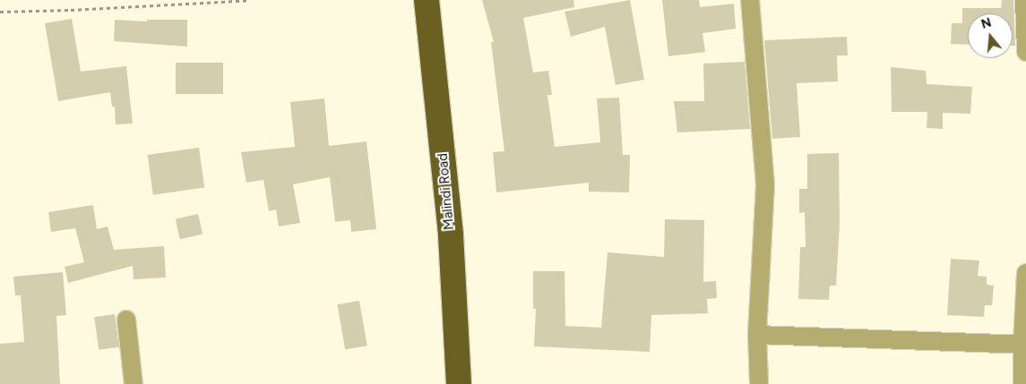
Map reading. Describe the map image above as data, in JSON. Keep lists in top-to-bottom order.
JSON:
{
  "streets": {
    "highway": ["Malindi Road"]
  },
  "north": "top"
}
